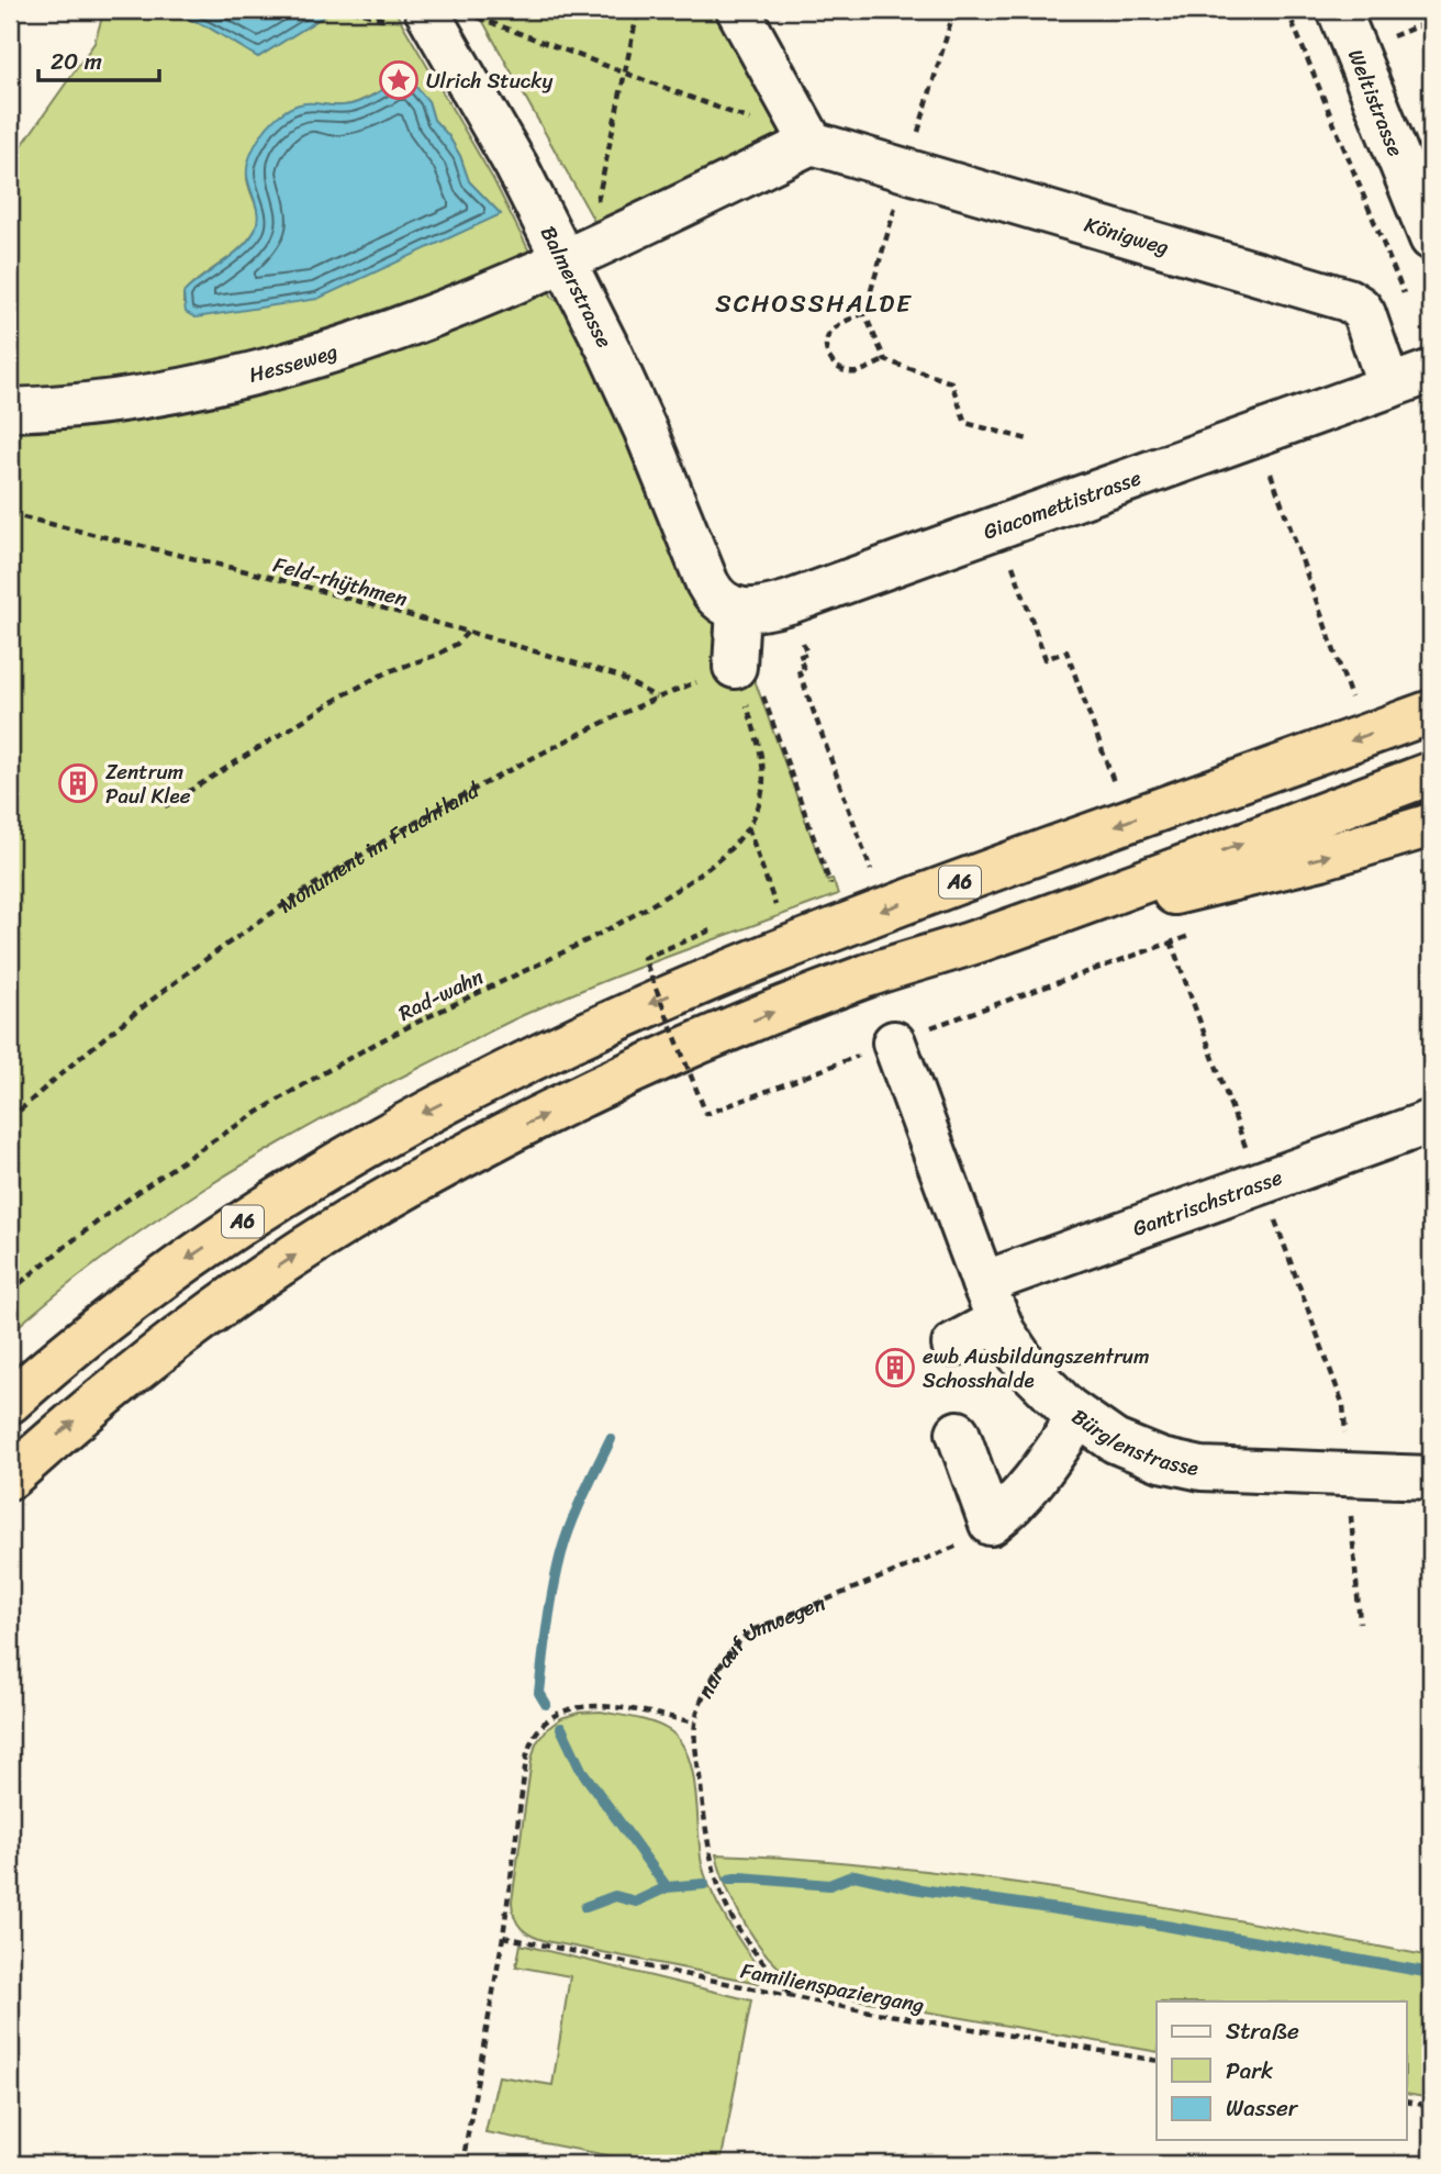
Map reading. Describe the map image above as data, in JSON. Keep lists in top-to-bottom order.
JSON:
{
  "streets": {
    "highway": ["A6"],
    "street": [
      "Weltistrasse",
      "Königweg",
      "Balmerstrasse",
      "Hesseweg",
      "Giacomettistrasse",
      "Gantrischstrasse",
      "Bürglenstrasse"
    ],
    "path": [
      "Feld-rhÿthmen",
      "Monument im Fruchtland",
      "Rad-wahn",
      "nur auf Umwegen",
      "Familienspaziergang"
    ]
  },
  "crossings": [
    ["Königweg", "Hesseweg"],
    ["Königweg", "Giacomettistrasse"],
    ["Balmerstrasse", "Hesseweg"],
    ["Balmerstrasse", "Giacomettistrasse"],
    ["Feld-rhÿthmen", "Monument im Fruchtland"],
    ["Monument im Fruchtland", "Rad-wahn"],
    ["Gantrischstrasse", "Bürglenstrasse"],
    ["nur auf Umwegen", "Familienspaziergang"]
  ],
  "districts": ["SCHOSSHALDE"],
  "places": {
    "place": ["Ulrich Stucky"],
    "building": ["Zentrum Paul Klee", "ewb Ausbildungszentrum Schosshalde"]
  },
  "legend": ["Straße", "Park", "Wasser"],
  "scale_bar": "20 m"
}
